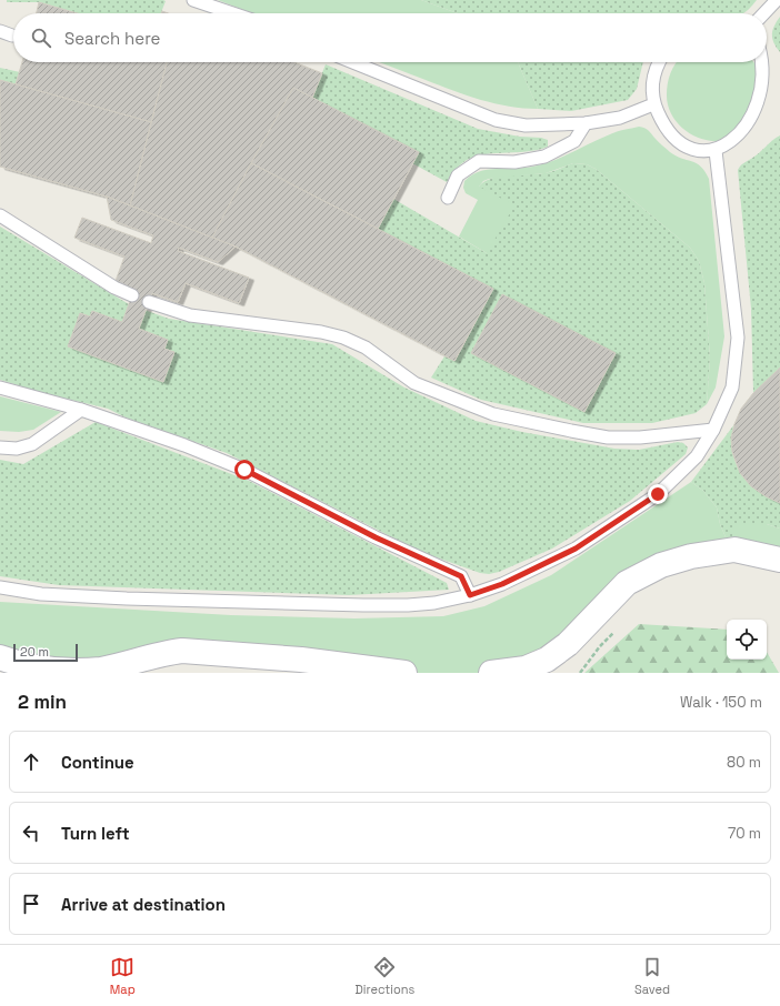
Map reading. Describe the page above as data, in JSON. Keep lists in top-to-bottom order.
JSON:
{
  "scale_bar": "20 m",
  "page": {
    "search": "Search here",
    "scale": "20 m",
    "heading": ["2 min", "Walk · 150 m"],
    "list": [
      ["Continue", "80 m"],
      ["Turn left", "70 m"],
      "Arrive at destination"
    ],
    "nav": ["Map", "Directions", "Saved"]
  }
}
